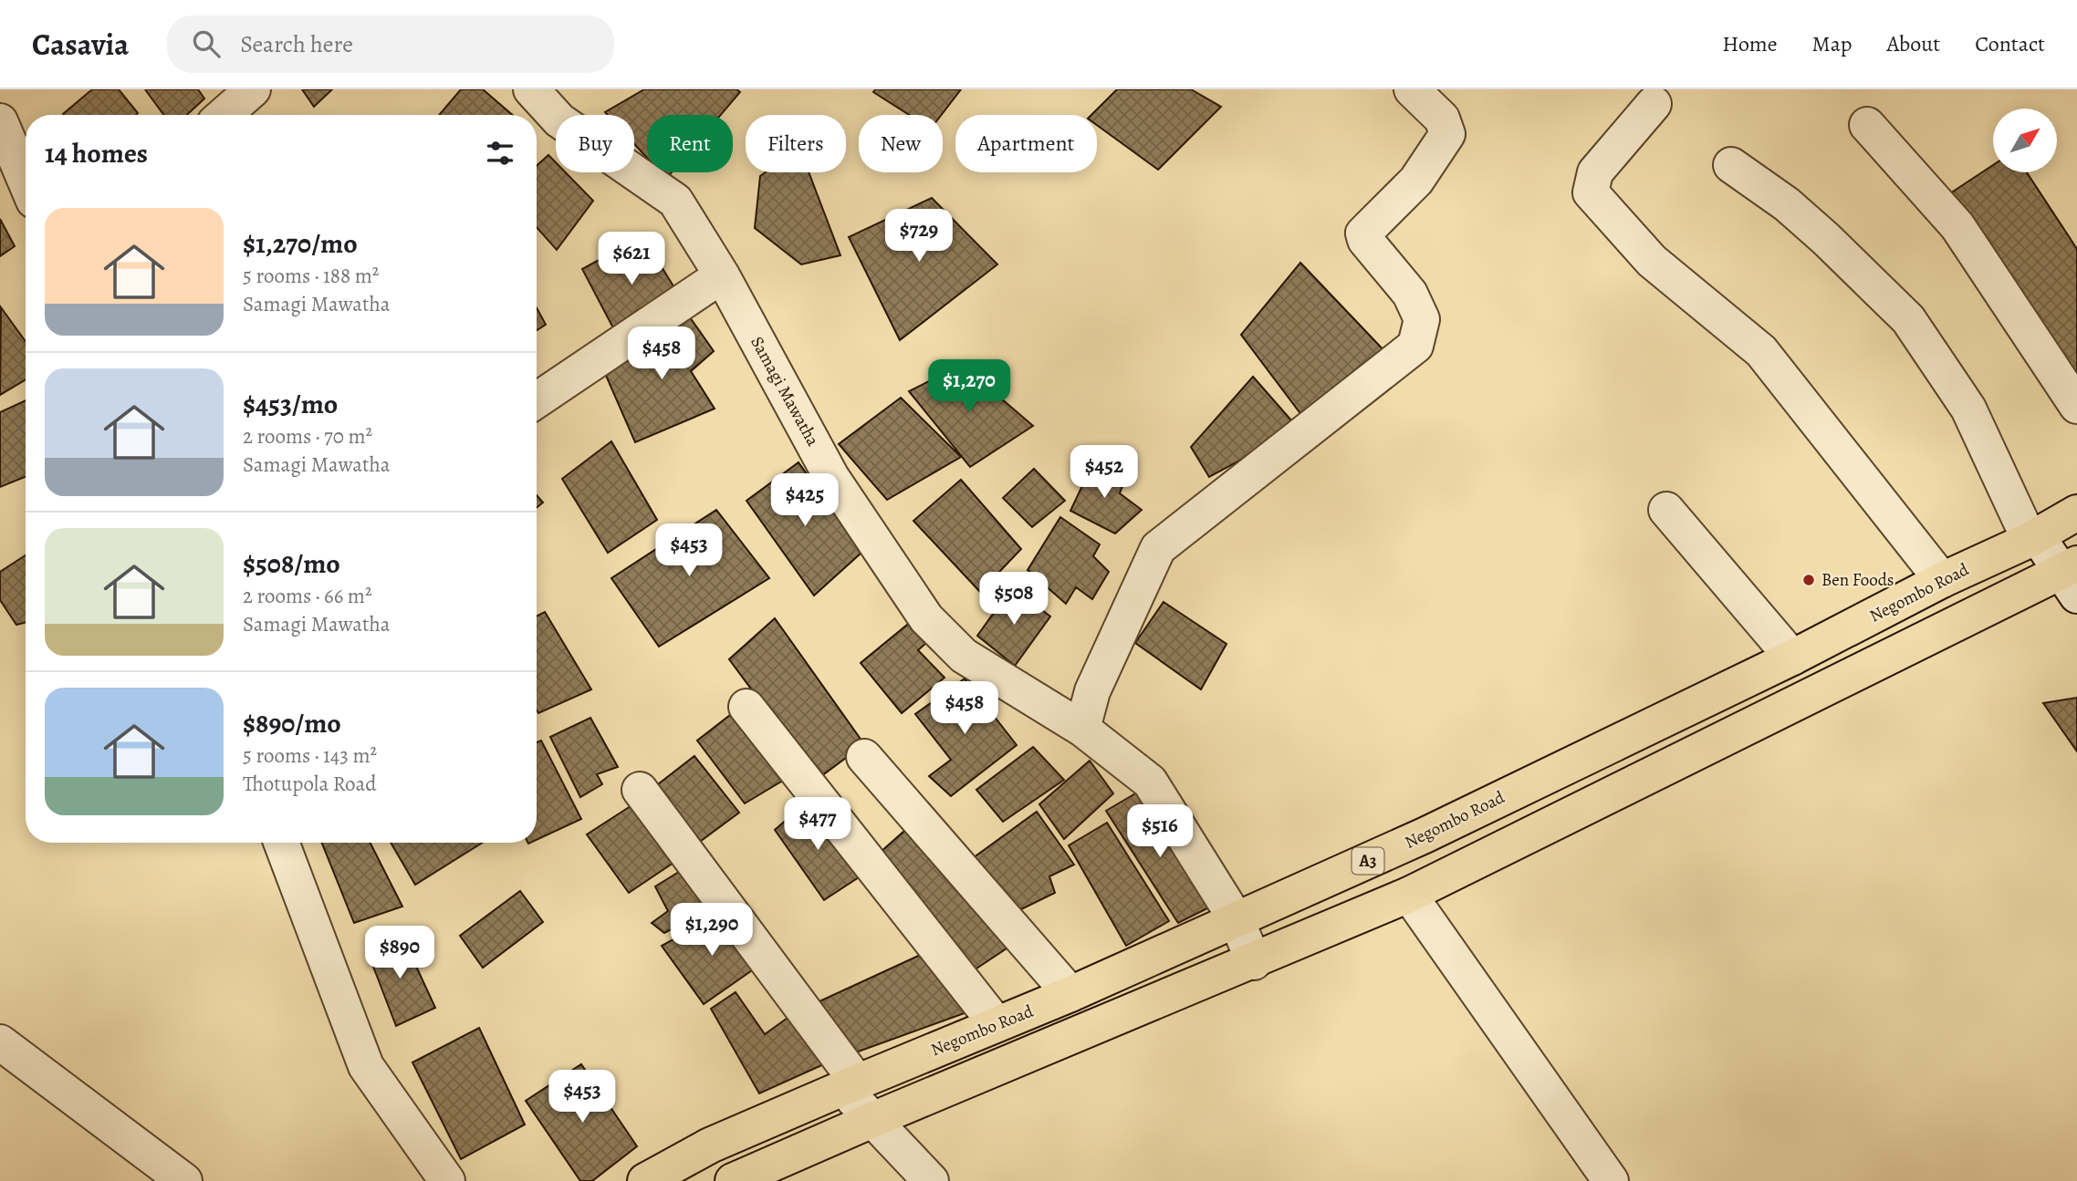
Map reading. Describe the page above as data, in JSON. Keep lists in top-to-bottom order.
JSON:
{
  "streets": {
    "highway": ["Negombo Road", "A3"],
    "street": ["Samagi Mawatha"]
  },
  "crossings": [
    ["Samagi Mawatha", "Negombo Road"]
  ],
  "places": ["Ben Foods"],
  "north": "top right",
  "page": {
    "header": "Casavia",
    "search": "Search here",
    "nav": [
      "Home",
      "Map",
      "About",
      "Contact"
    ],
    "chip": [
      "Buy",
      "Rent",
      "Filters",
      "New",
      "Apartment"
    ],
    "heading": "14 homes",
    "list": [
      {
        "name": "$1,270/mo",
        "note": "5 rooms · 188 m² · Samagi Mawatha"
      },
      {
        "name": "$453/mo",
        "note": "2 rooms · 70 m² · Samagi Mawatha"
      },
      {
        "name": "$508/mo",
        "note": "2 rooms · 66 m² · Samagi Mawatha"
      },
      {
        "name": "$890/mo",
        "note": "5 rooms · 143 m² · Thotupola Road"
      }
    ],
    "price": [
      "$729",
      "$621",
      "$458",
      "$1,270",
      "$452",
      "$425",
      "$453",
      "$508",
      "$458",
      "$477",
      "$516",
      "$1,290",
      "$890",
      "$453"
    ]
  }
}
